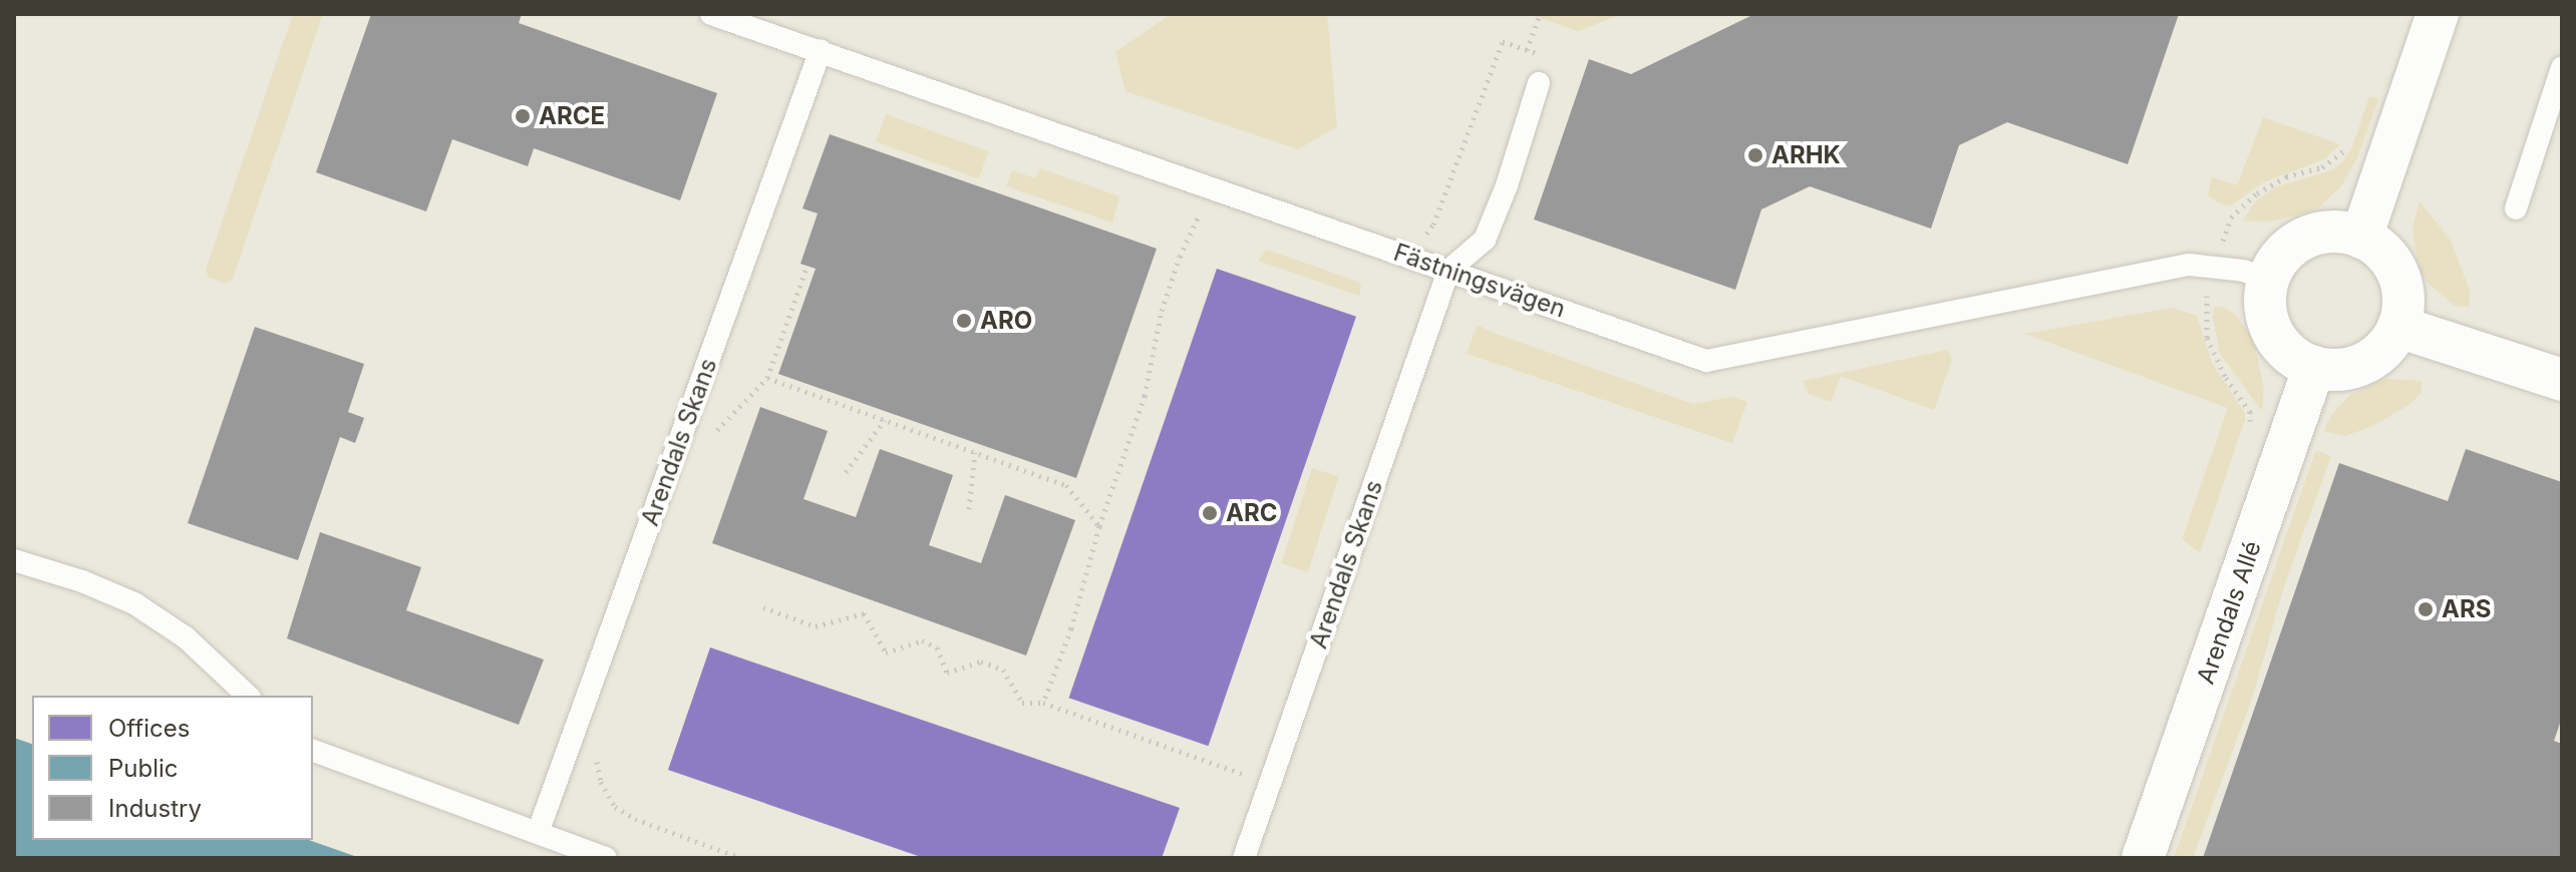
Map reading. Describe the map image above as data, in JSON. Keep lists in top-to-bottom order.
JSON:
{
  "streets": {
    "street": ["Arendals Allé"],
    "lane": ["Fästningsvägen", "Arendals Skans"]
  },
  "crossings": [
    ["Fästningsvägen", "Arendals Skans"],
    ["Fästningsvägen", "Arendals Allé"]
  ],
  "places": [
    "ARCE",
    "ARHK",
    "ARO",
    "ARC",
    "ARS"
  ],
  "legend": ["Offices", "Public", "Industry"]
}
